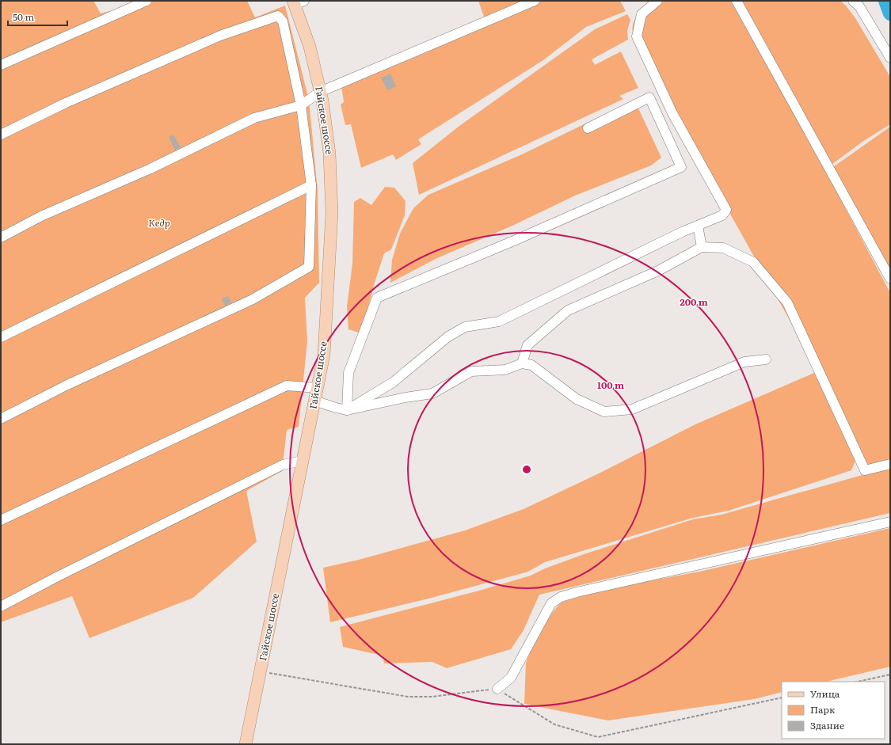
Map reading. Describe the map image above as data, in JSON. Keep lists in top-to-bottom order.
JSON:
{
  "streets": {
    "main road": ["Гайское шоссе"]
  },
  "parks": ["Кедр"],
  "legend": ["Улица", "Парк", "Здание"],
  "scale_bar": "50 m",
  "rings": ["200 m", "100 m"]
}
